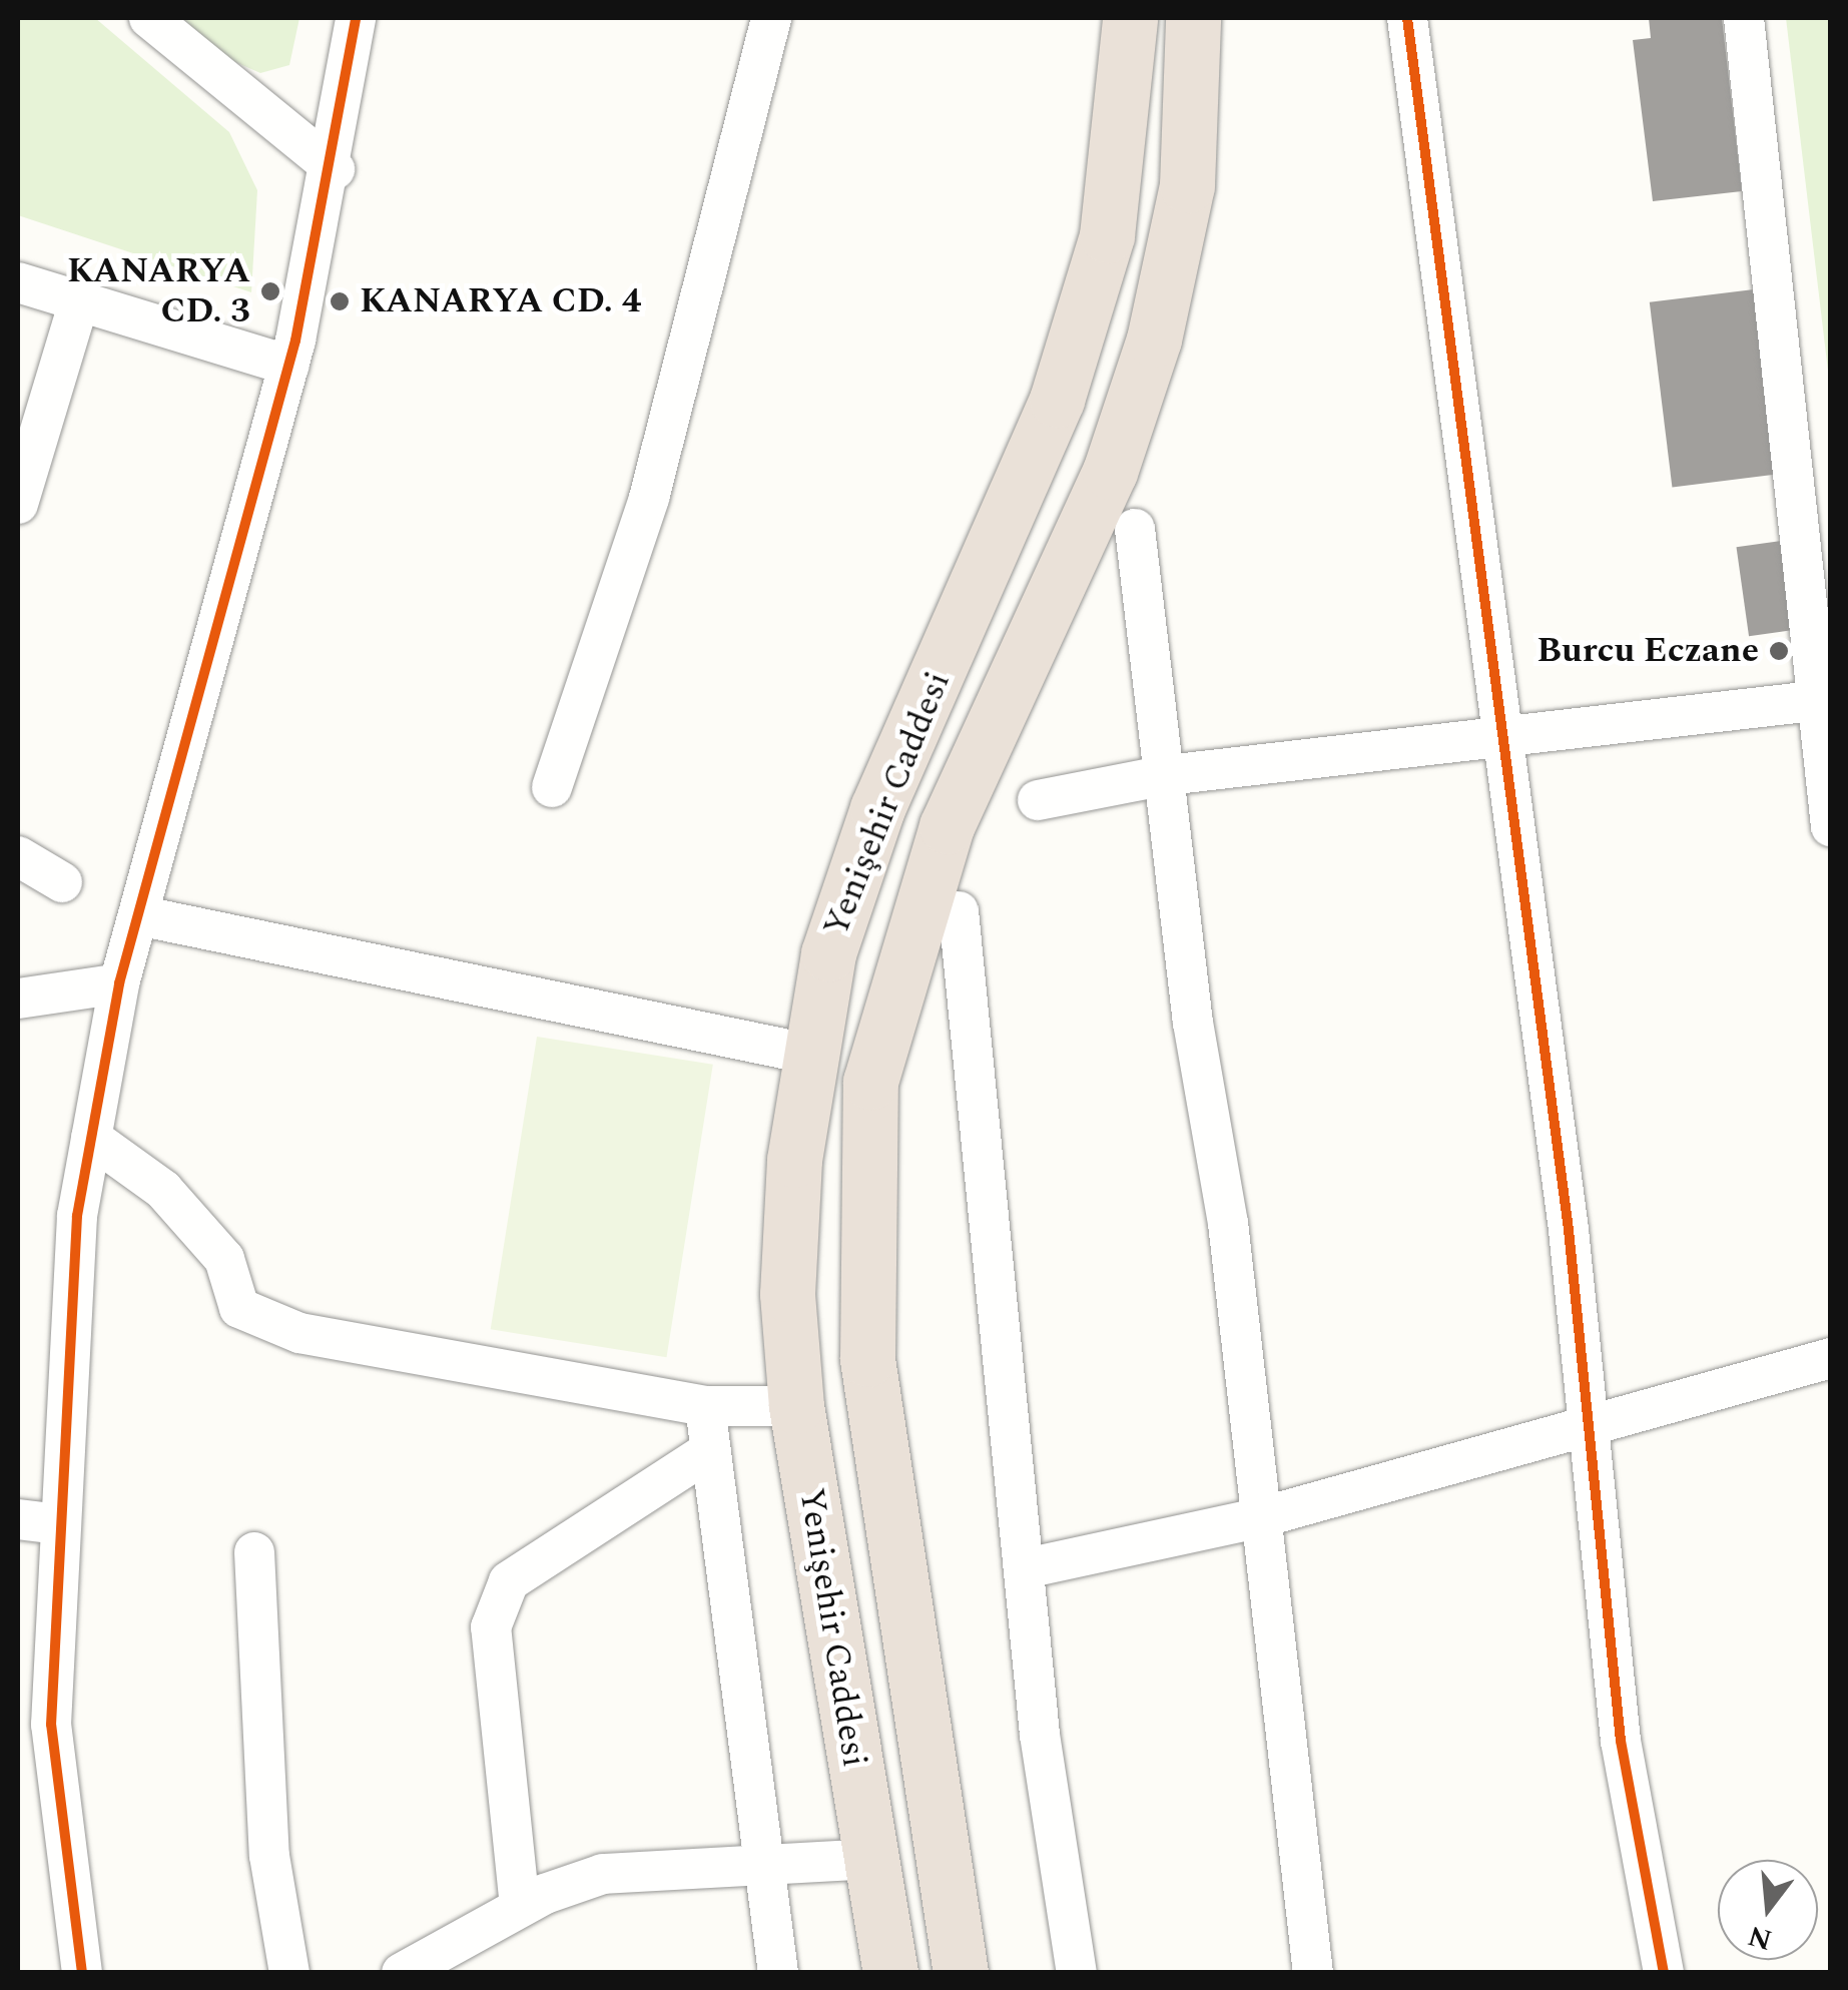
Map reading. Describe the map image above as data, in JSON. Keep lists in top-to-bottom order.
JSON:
{
  "streets": {
    "highway": ["Yenişehir Caddesi"]
  },
  "places": ["KANARYA CD. 3", "KANARYA CD. 4", "Burcu Eczane"],
  "north": "bottom"
}
